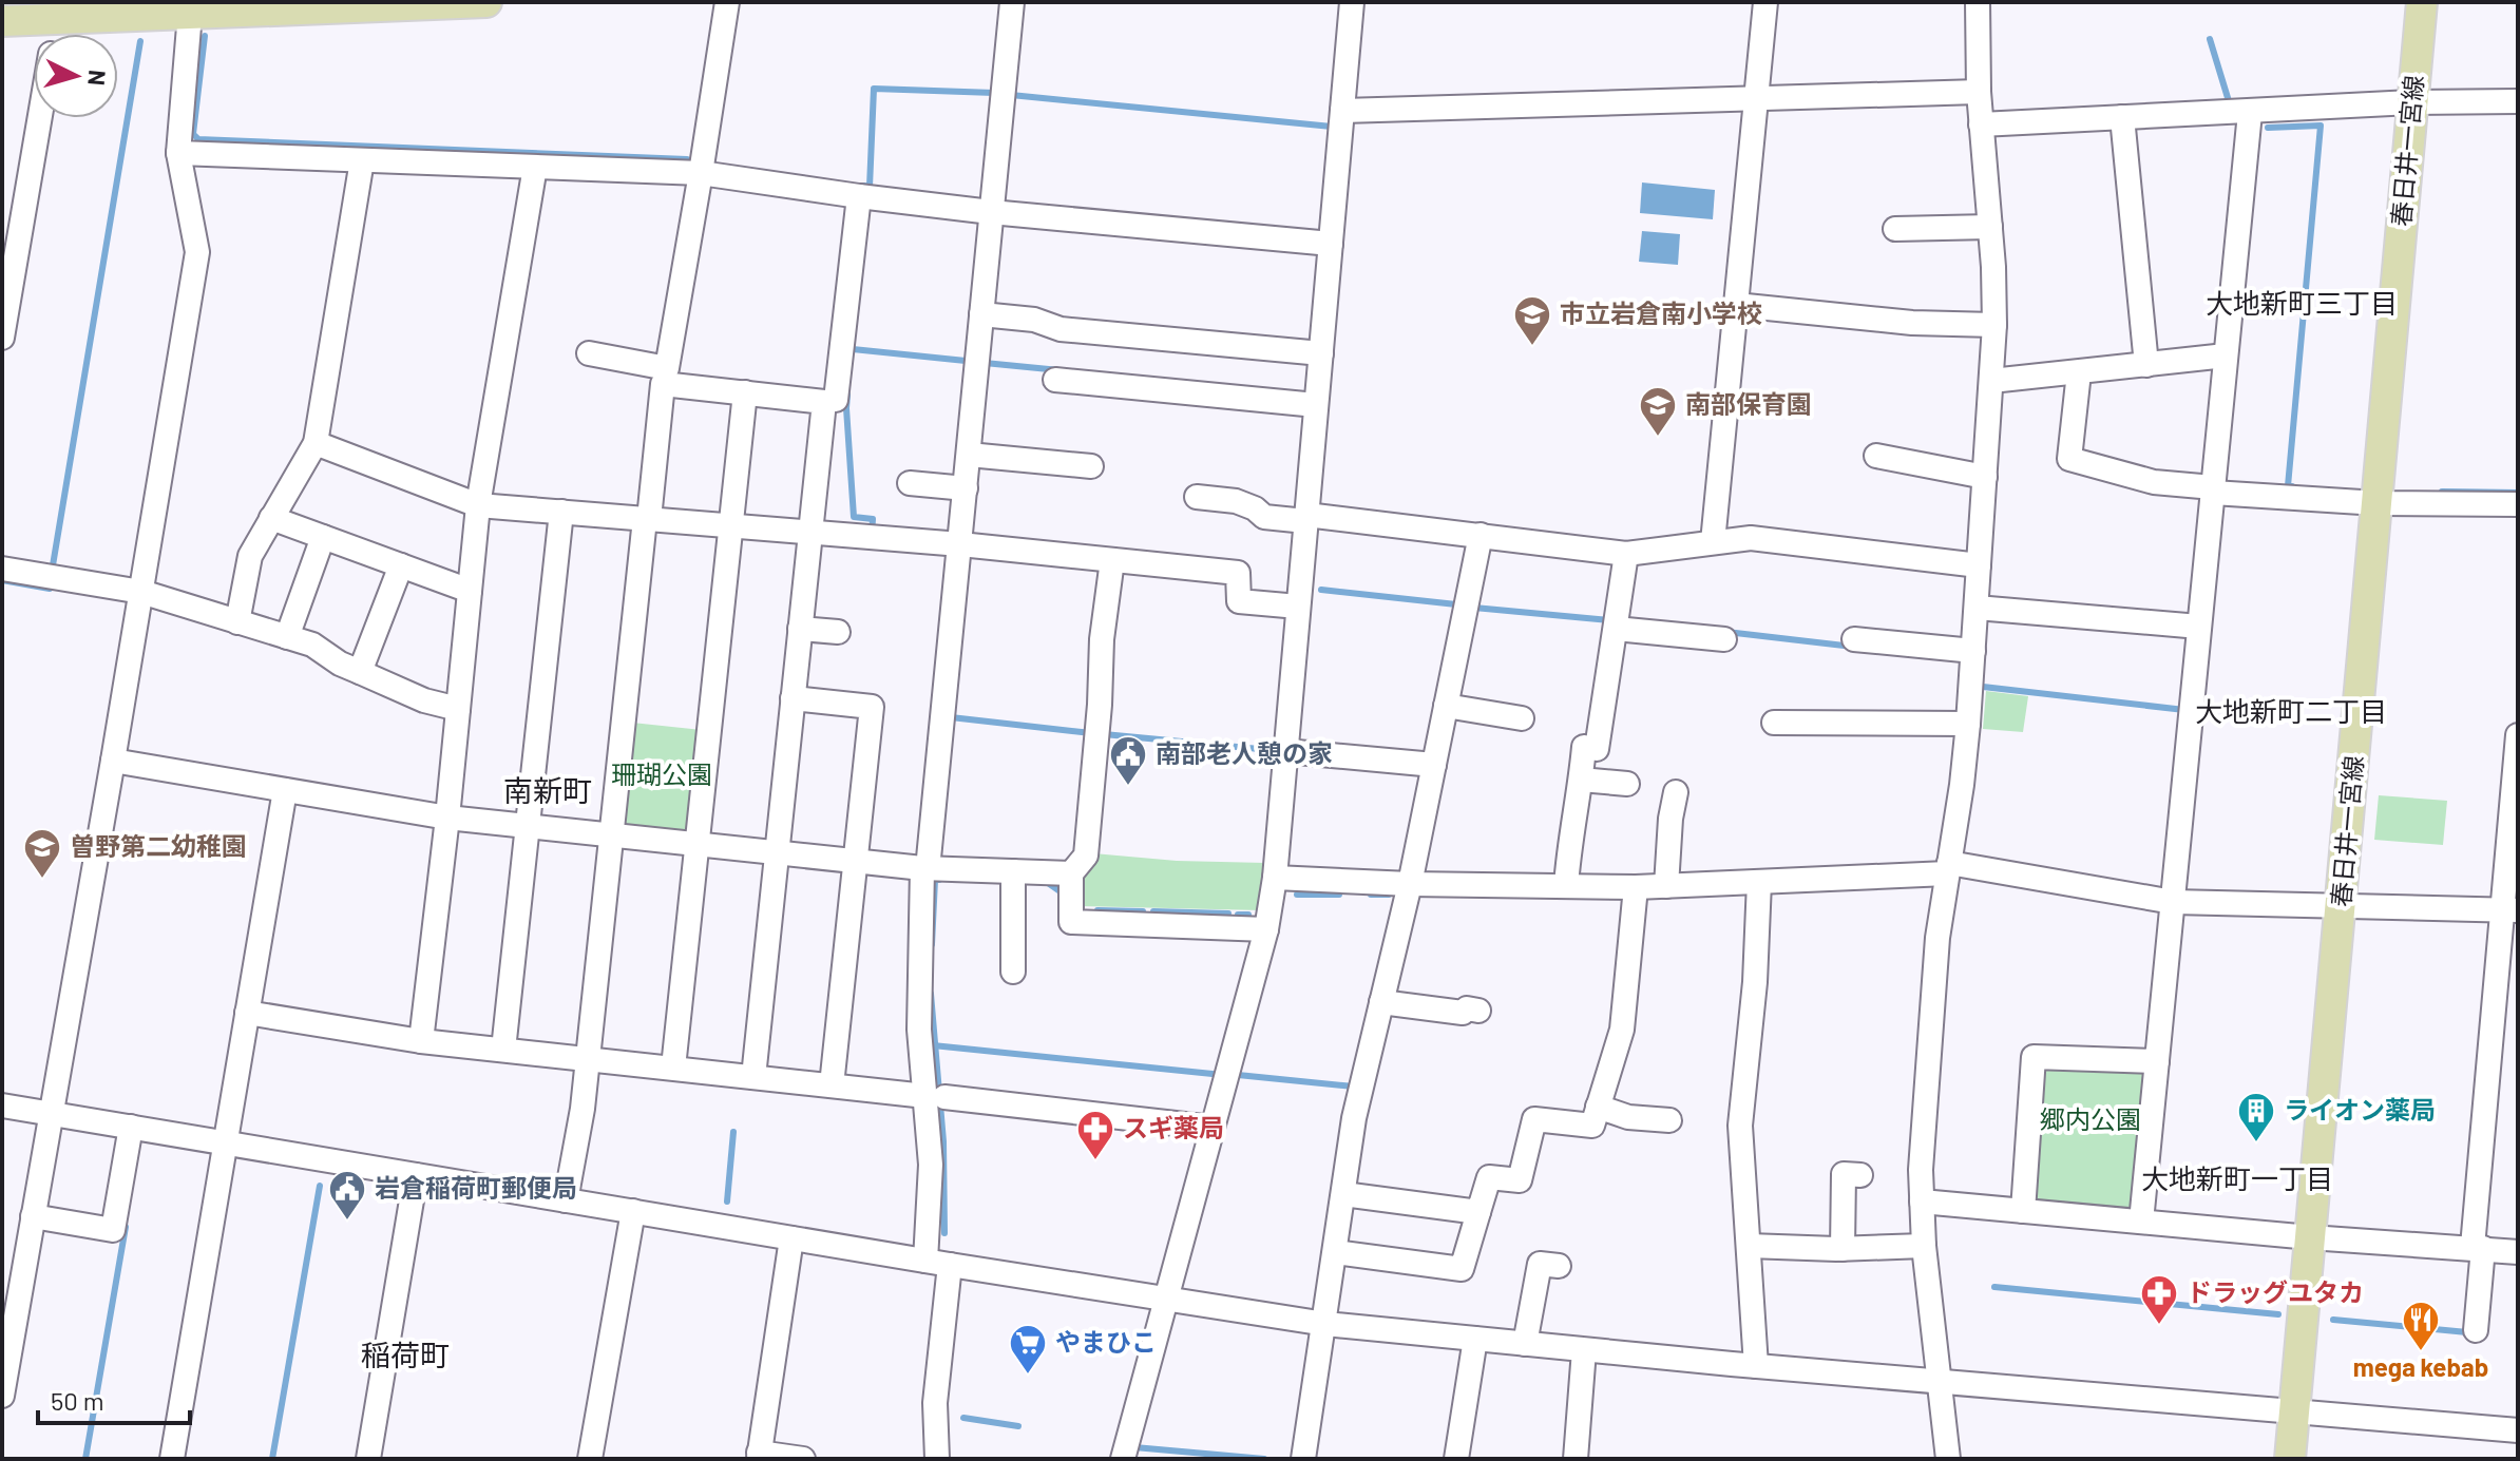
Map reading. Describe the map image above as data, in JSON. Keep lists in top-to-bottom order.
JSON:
{
  "streets": {
    "main road": ["春日井一宮線"]
  },
  "districts": [
    "大地新町三丁目",
    "大地新町二丁目",
    "南新町",
    "大地新町一丁目",
    "稲荷町"
  ],
  "parks": ["珊瑚公園", "郷内公園"],
  "places": {
    "school or university": ["市立岩倉南小学校", "南部保育園", "曽野第二幼稚園"],
    "public building": ["南部老人憩の家", "岩倉稲荷町郵便局"],
    "building": ["ライオン薬局"],
    "pharmacy": ["スギ薬局", "ドラッグユタカ"],
    "restaurant": ["mega kebab"],
    "supermarket": ["やまひこ"]
  },
  "scale_bar": "50 m",
  "north": "right"
}
